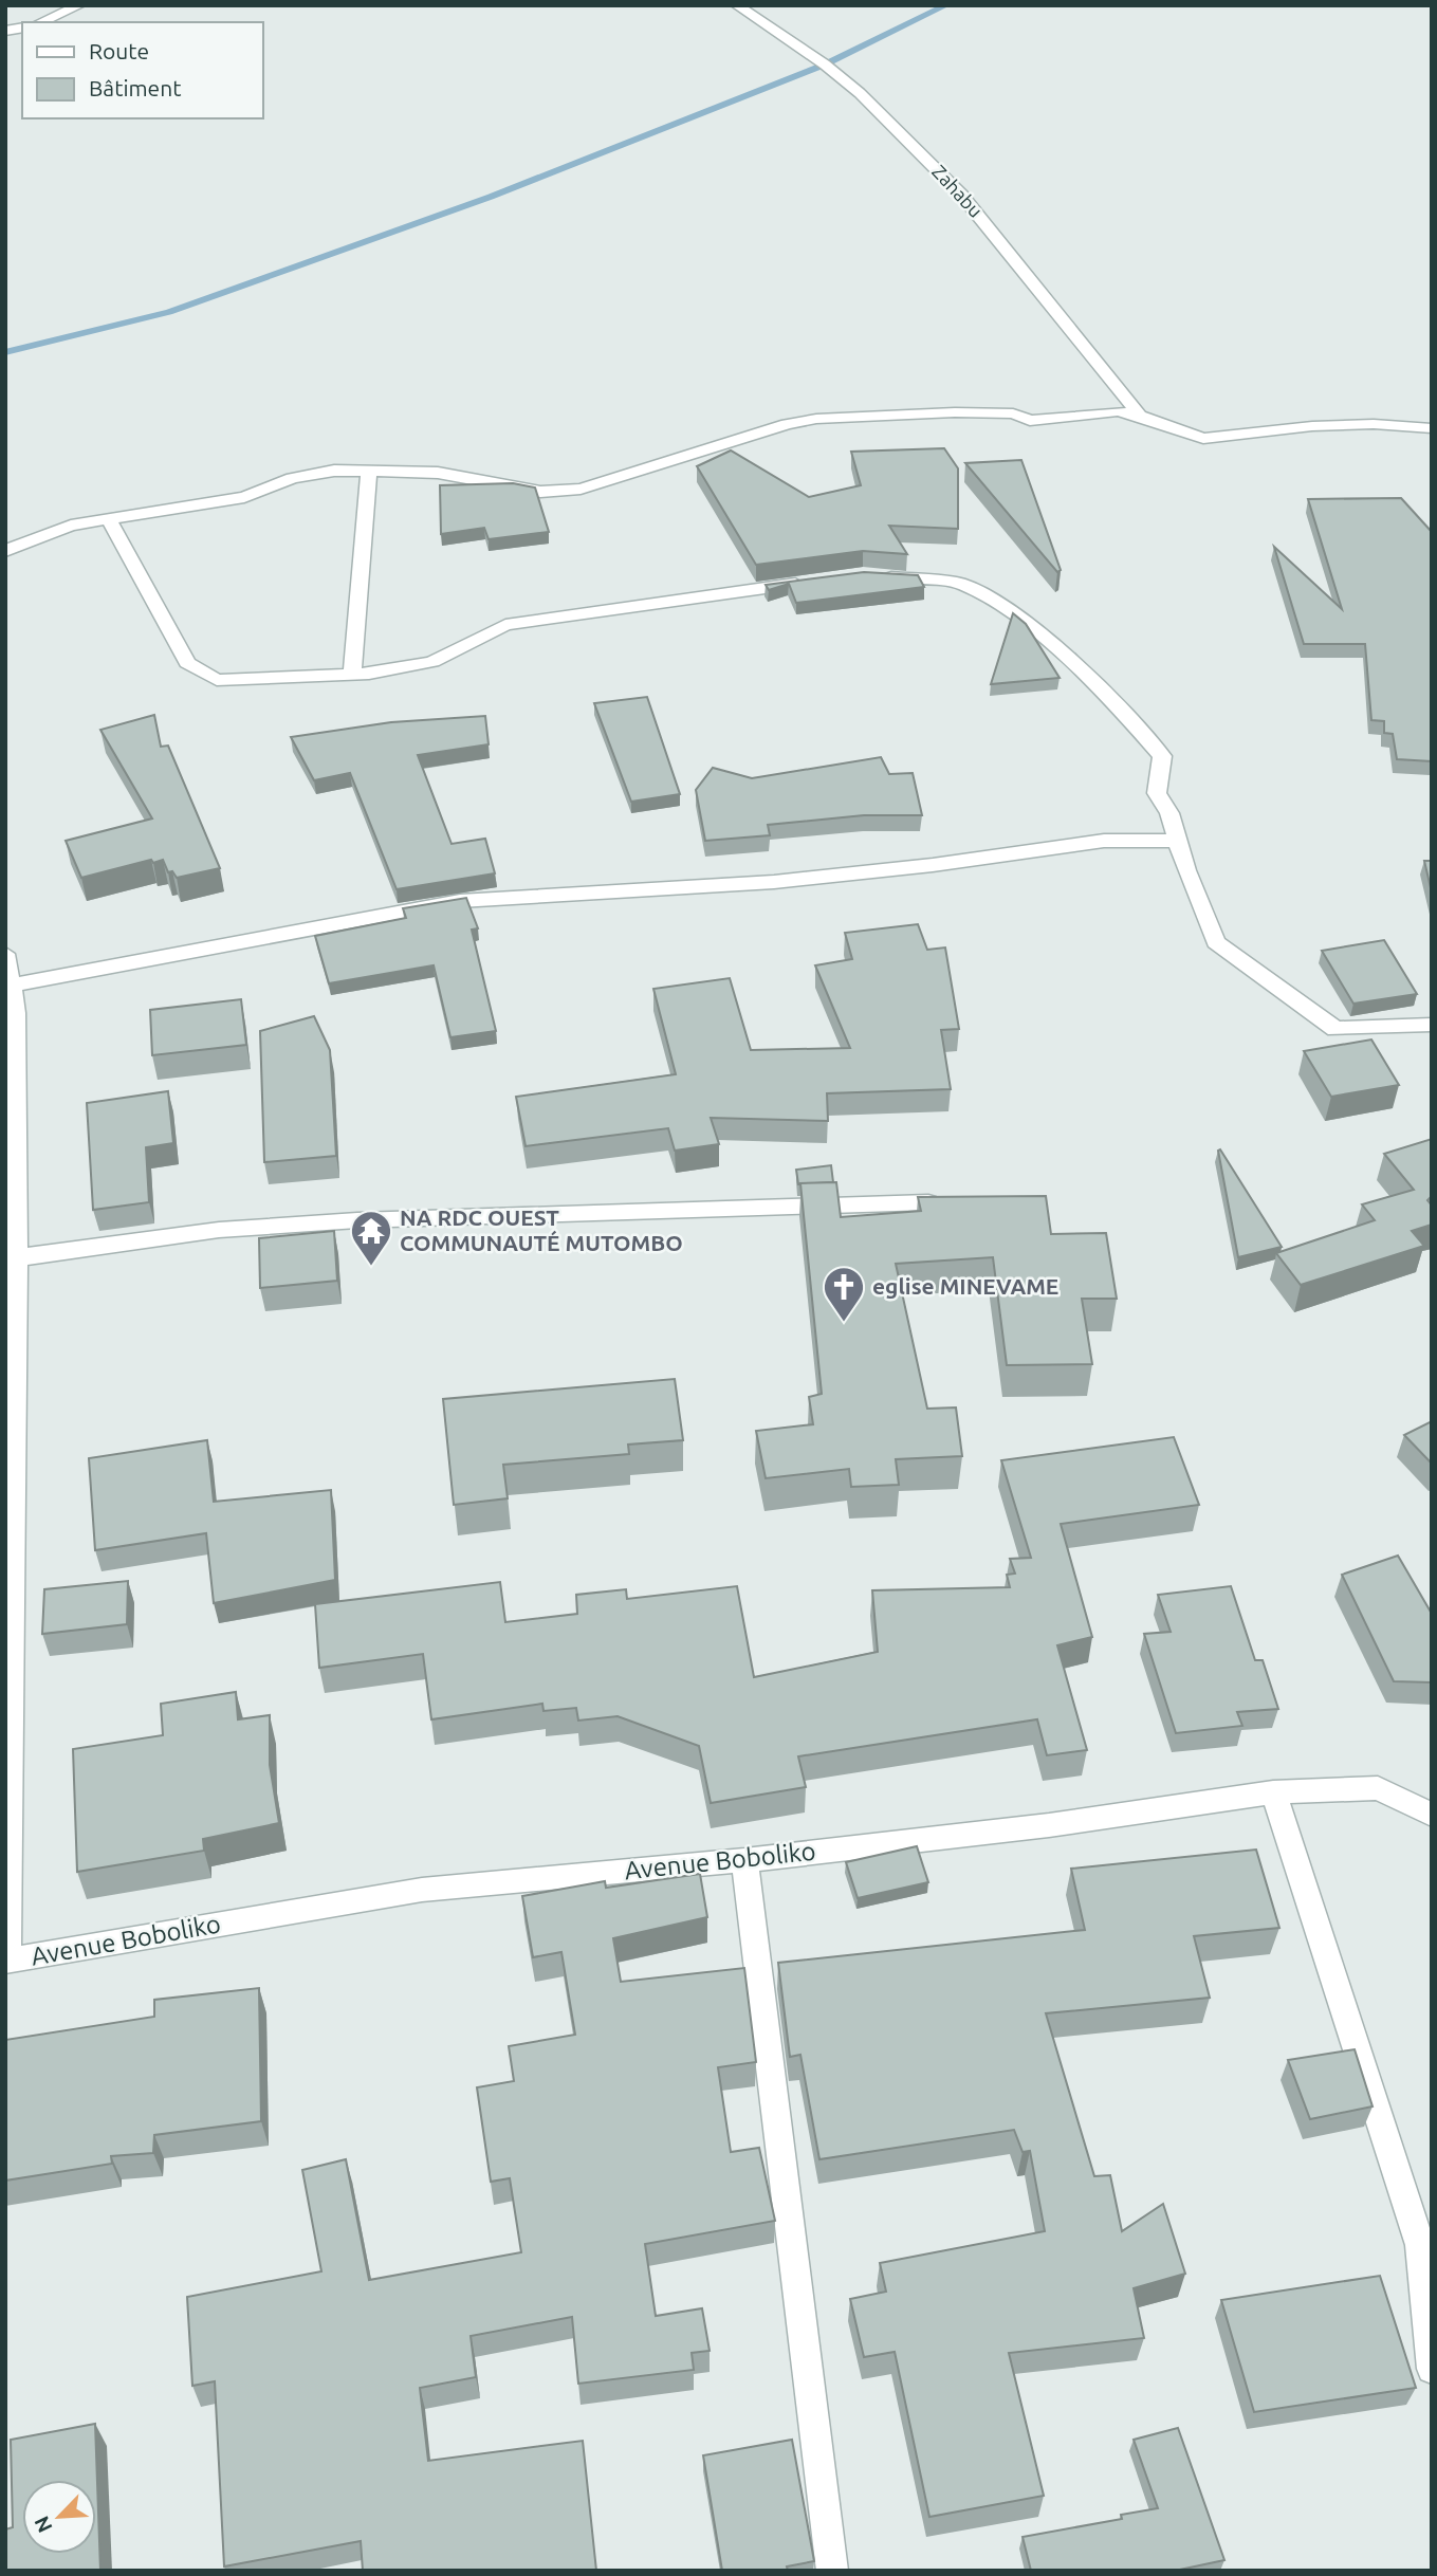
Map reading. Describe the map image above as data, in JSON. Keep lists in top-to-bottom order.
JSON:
{
  "streets": {
    "street": ["Zahabu", "Avenue Boboliko"]
  },
  "places": {
    "temple": ["NA RDC OUEST COMMUNAUTÉ MUTOMBO"],
    "church": ["eglise MINEVAME"]
  },
  "legend": ["Route", "Bâtiment"],
  "north": "bottom left"
}
